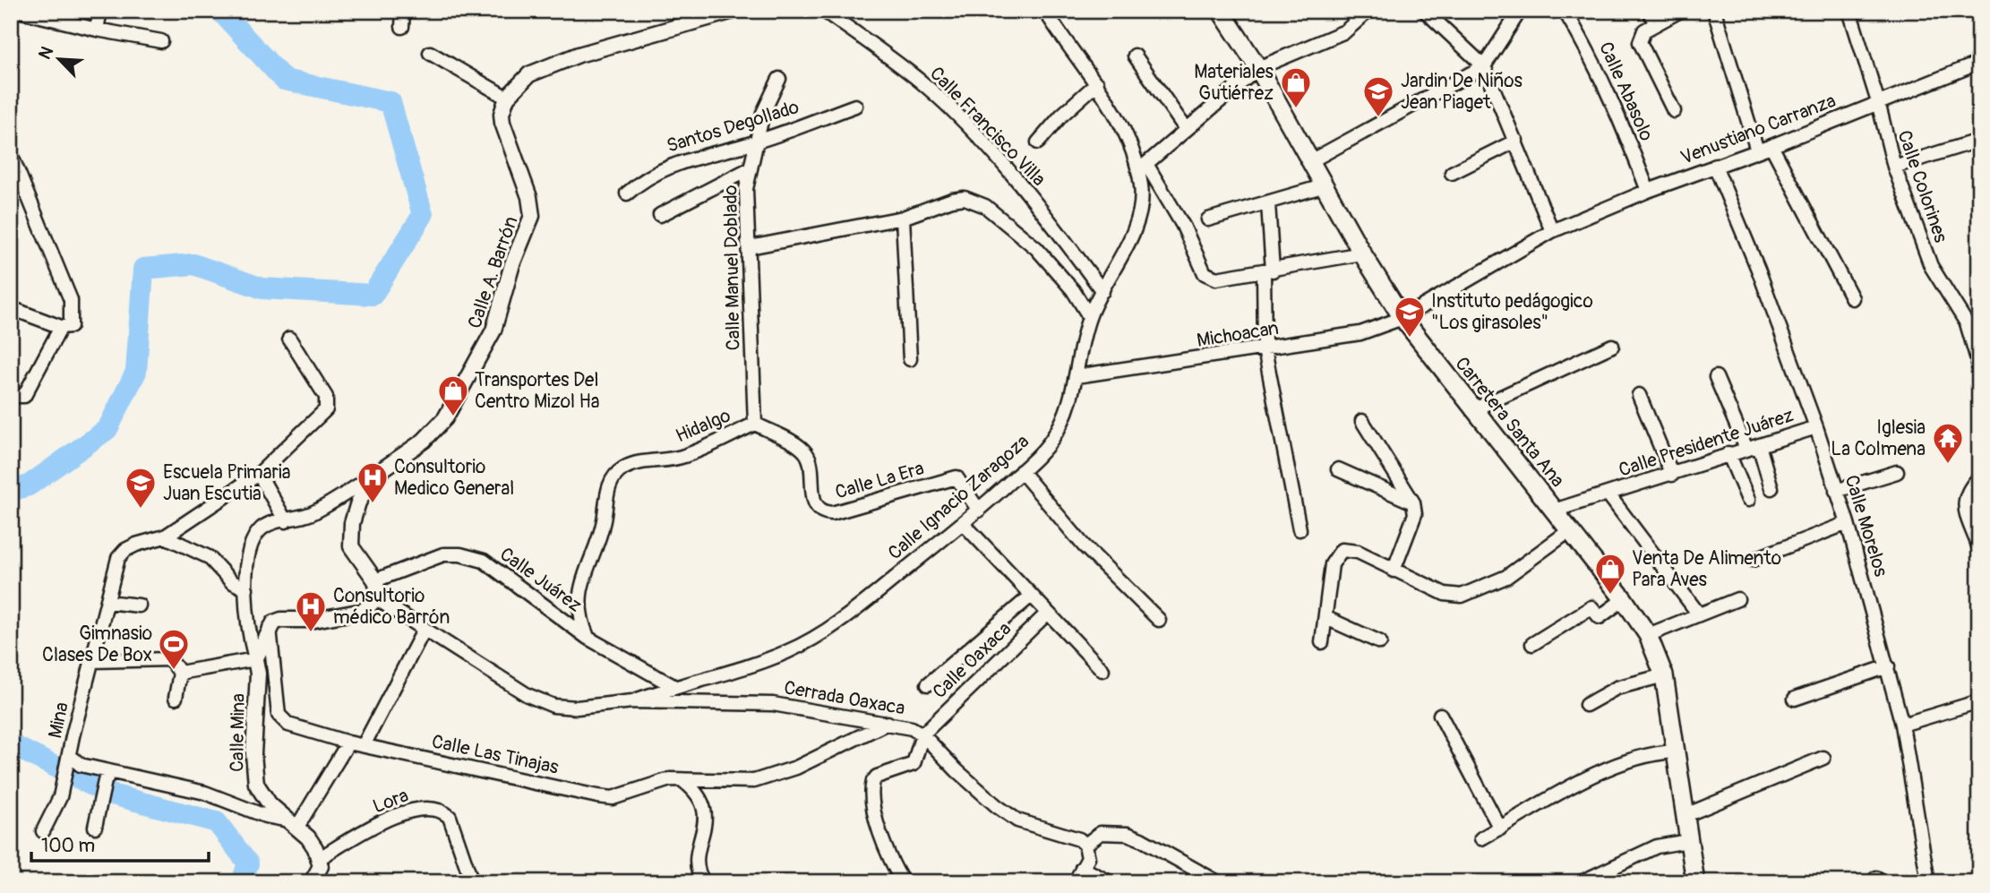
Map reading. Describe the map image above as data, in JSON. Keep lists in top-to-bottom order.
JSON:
{
  "streets": {
    "main road": ["Carretera Santa Ana"],
    "street": [
      "Calle Abasolo",
      "Santos Degollado",
      "Calle Francisco Villa",
      "Venustiano Carranza",
      "Calle Colorines",
      "Calle Manuel Doblado",
      "Calle A. Barrón",
      "Michoacan",
      "Hidalgo",
      "Calle Presidente Juárez",
      "Calle La Era",
      "Calle Ignacio Zaragoza",
      "Calle Morelos",
      "Calle Juárez",
      "Calle Oaxaca",
      "Cerrada Oaxaca",
      "Mina",
      "Calle Mina",
      "Calle Las Tinajas",
      "Lora"
    ]
  },
  "crossings": [
    ["Calle Abasolo", "Venustiano Carranza"],
    ["Santos Degollado", "Calle Manuel Doblado"],
    ["Calle Francisco Villa", "Calle Ignacio Zaragoza"],
    ["Venustiano Carranza", "Calle Colorines"],
    ["Venustiano Carranza", "Michoacan"],
    ["Venustiano Carranza", "Calle Morelos"],
    ["Calle Manuel Doblado", "Hidalgo"],
    ["Calle Manuel Doblado", "Calle La Era"],
    ["Calle A. Barrón", "Calle Mina"],
    ["Michoacan", "Carretera Santa Ana"],
    ["Michoacan", "Calle Ignacio Zaragoza"],
    ["Carretera Santa Ana", "Calle Presidente Juárez"],
    ["Hidalgo", "Calle La Era"],
    ["Hidalgo", "Calle Juárez"],
    ["Calle Presidente Juárez", "Calle Morelos"],
    ["Calle La Era", "Calle Ignacio Zaragoza"],
    ["Calle Ignacio Zaragoza", "Calle Juárez"],
    ["Calle Ignacio Zaragoza", "Cerrada Oaxaca"],
    ["Calle Oaxaca", "Cerrada Oaxaca"],
    ["Cerrada Oaxaca", "Calle Las Tinajas"],
    ["Mina", "Calle Mina"],
    ["Calle Mina", "Lora"]
  ],
  "places": {
    "shop": ["Materiales Gutiérrez", "Transportes Del Centro Mizol Ha", "Venta De Alimento Para Aves"],
    "school or university": ["Jardin De Niños Jean Piaget", "Instituto pedágogico \"Los girasoles\"", "Escuela Primaria Juan Escutia"],
    "temple": ["Iglesia La Colmena"],
    "hospital": ["Consultorio Medico General", "Consultorio médico Barrón"],
    "sports": ["Gimnasio Clases De Box"]
  },
  "scale_bar": "100 m",
  "north": "top left"
}
